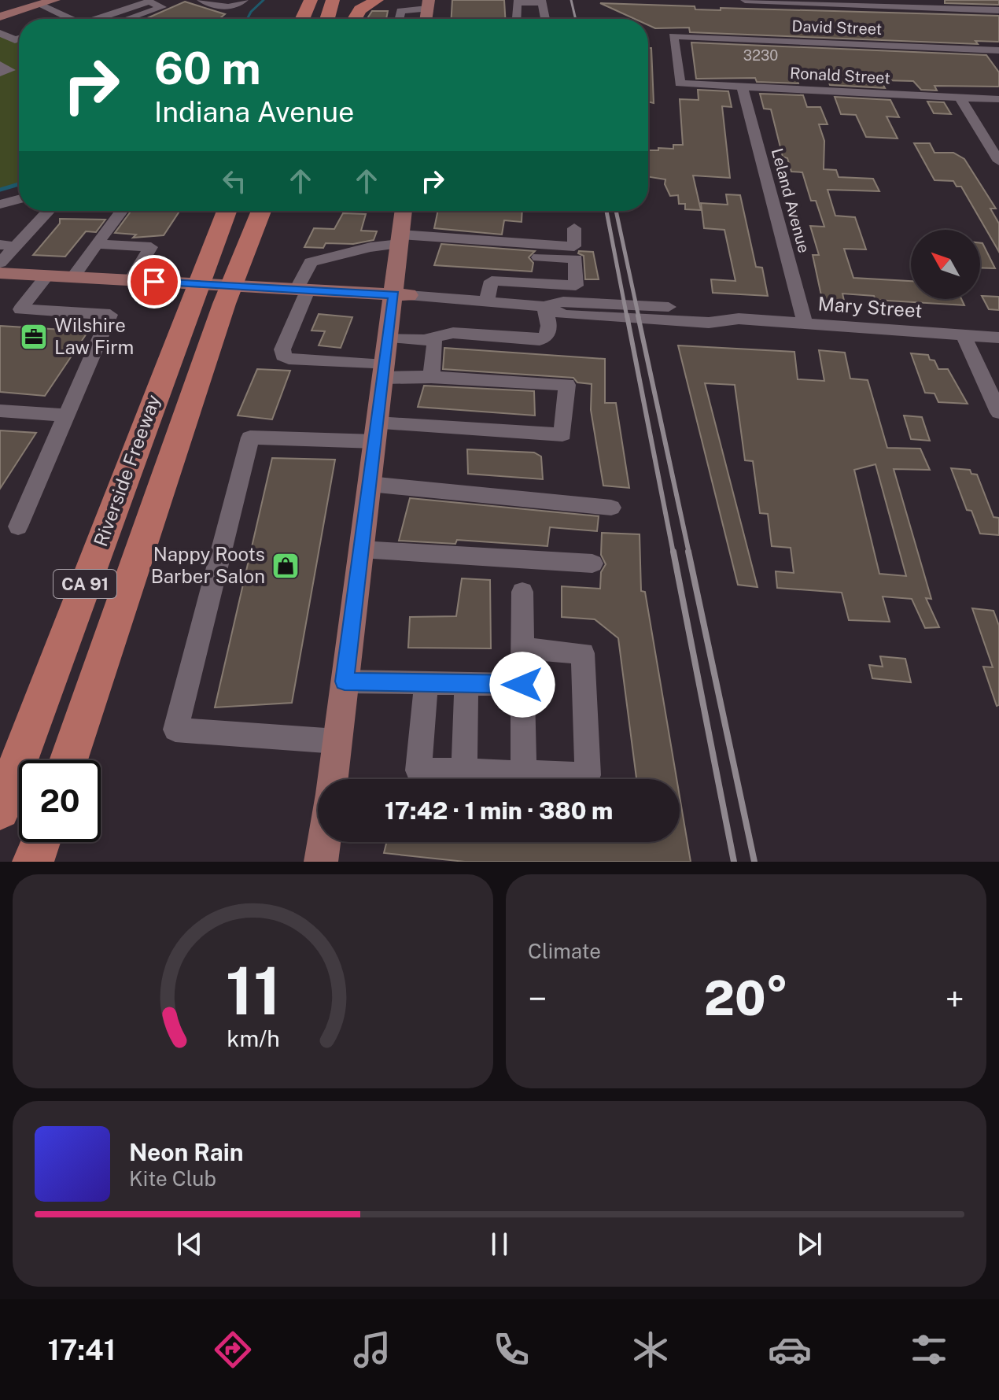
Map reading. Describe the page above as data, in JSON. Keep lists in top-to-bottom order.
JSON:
{
  "streets": {
    "highway": ["Riverside Freeway", "CA 91"],
    "street": [
      "David Street",
      "Ronald Street",
      "Leland Avenue",
      "Mary Street"
    ]
  },
  "crossings": [
    ["David Street", "Ronald Street"],
    ["Ronald Street", "Leland Avenue"],
    ["Leland Avenue", "Mary Street"]
  ],
  "places": {
    "office": ["Wilshire Law Firm"],
    "shop": ["Nappy Roots Barber Salon"]
  },
  "house_numbers": ["3230"],
  "north": "top left",
  "page": {
    "turn": ["60 m", "Indiana Avenue"],
    "limit": "20",
    "trip": "17:42 · 1 min · 380 m",
    "tile": "Climate",
    "heat": ["−", "20°", "+"],
    "song": ["Neon Rain", "Kite Club"],
    "tabs": "17:41",
    "gauge": ["11", "km/h"]
  }
}
